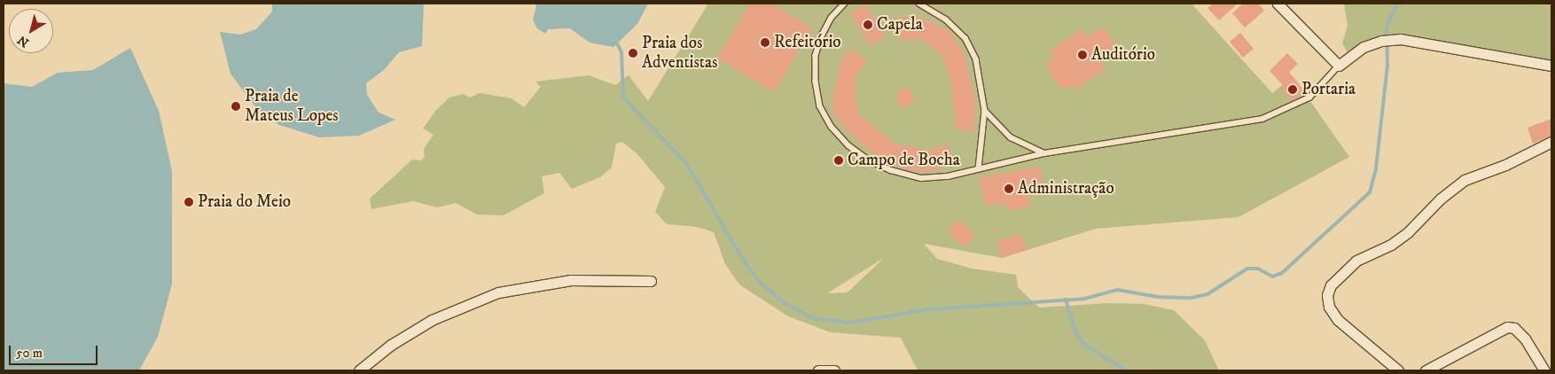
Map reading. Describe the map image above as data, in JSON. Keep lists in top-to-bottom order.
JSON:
{
  "places": [
    "Capela",
    "Refeitório",
    "Praia dos Adventistas",
    "Auditório",
    "Portaria",
    "Praia de Mateus Lopes",
    "Campo de Bocha",
    "Administração",
    "Praia do Meio"
  ],
  "scale_bar": "50 m",
  "north": "bottom left"
}
